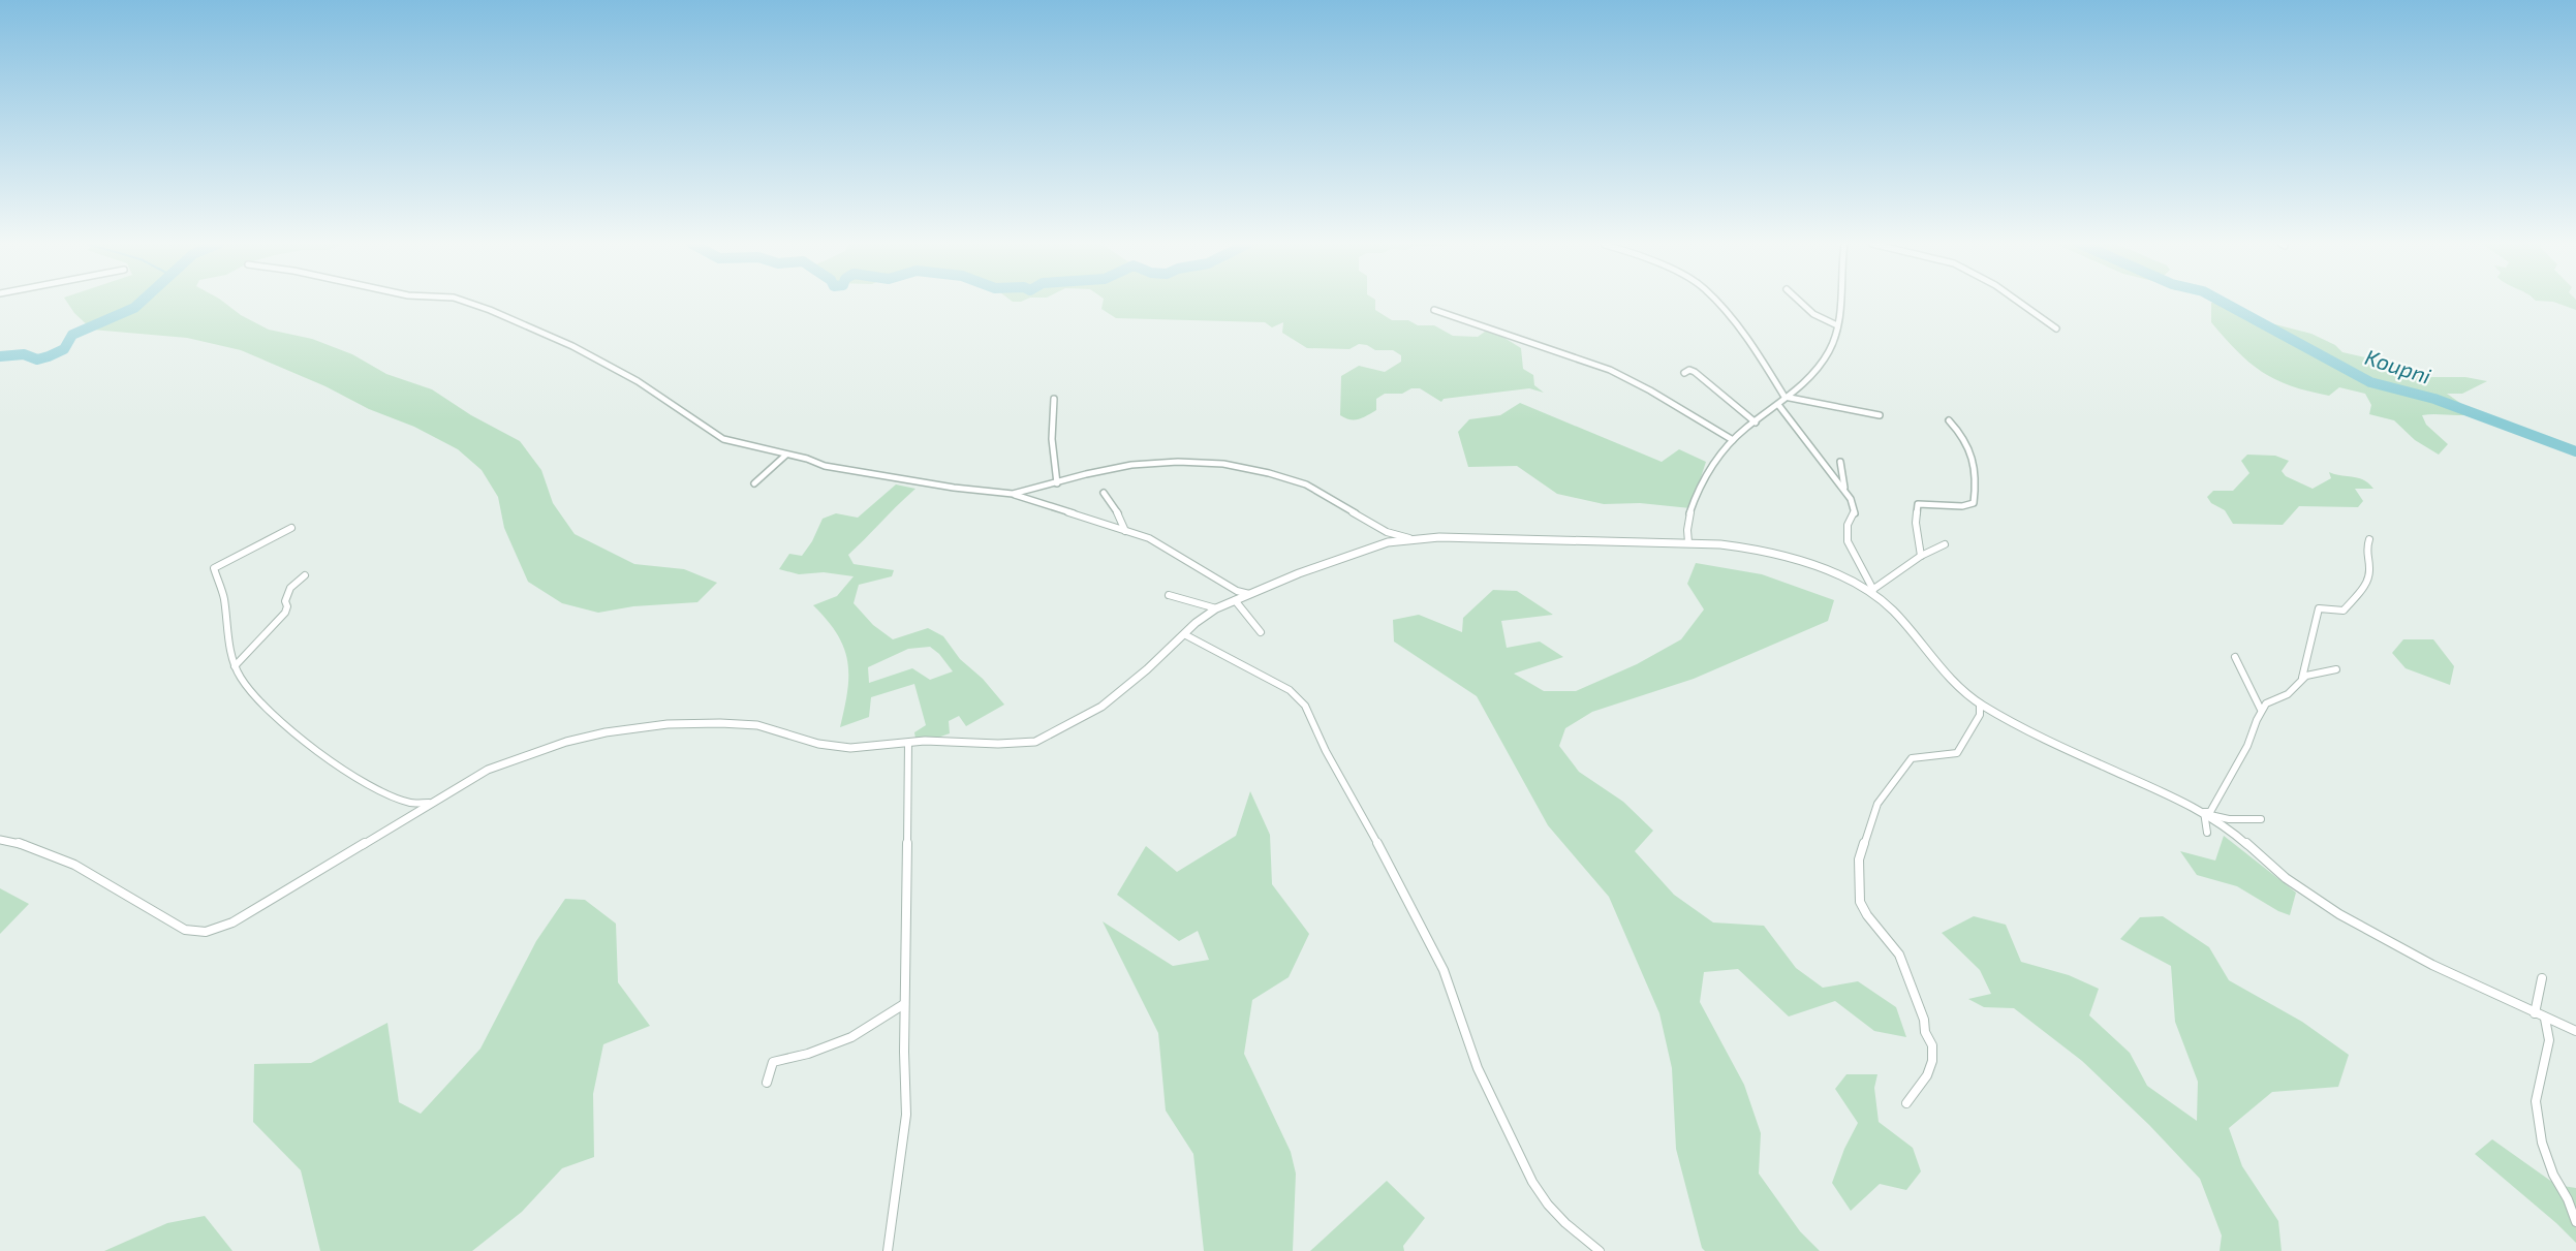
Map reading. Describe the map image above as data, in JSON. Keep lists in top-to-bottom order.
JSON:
{
  "water": ["Koupni"]
}
